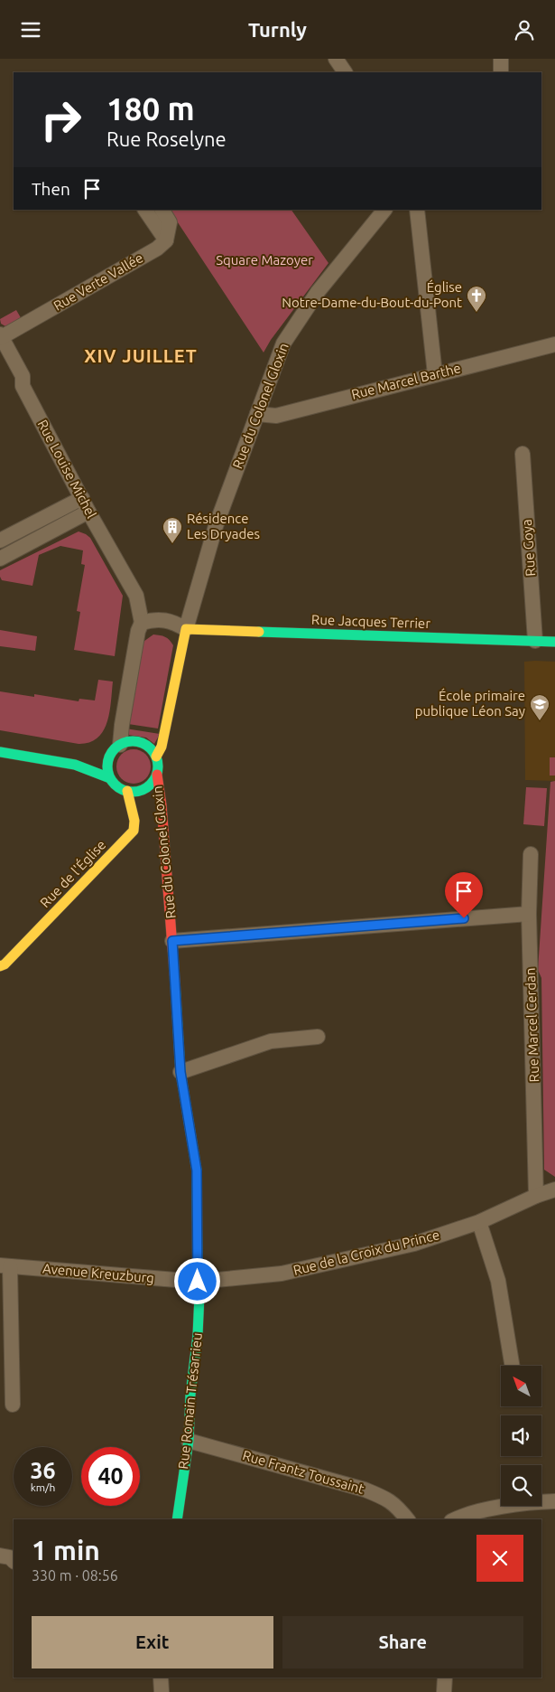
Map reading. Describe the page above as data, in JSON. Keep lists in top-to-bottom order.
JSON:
{
  "streets": {
    "street": [
      "Rue Verte Vallée",
      "Rue Marcel Barthe",
      "Rue du Colonel Gloxin",
      "Rue Louise Michel",
      "Rue Goya",
      "Rue Jacques Terrier",
      "Rue de l'Église",
      "Rue Marcel Cerdan",
      "Rue de la Croix du Prince",
      "Avenue Kreuzburg",
      "Rue Romain Trésarrieu",
      "Rue Frantz Toussaint"
    ]
  },
  "crossings": [
    ["Rue Verte Vallée", "Rue Louise Michel"],
    ["Rue Marcel Barthe", "Rue du Colonel Gloxin"],
    ["Rue du Colonel Gloxin", "Rue Jacques Terrier"],
    ["Rue du Colonel Gloxin", "Rue de l'Église"],
    ["Rue du Colonel Gloxin", "Rue de la Croix du Prince"],
    ["Rue du Colonel Gloxin", "Avenue Kreuzburg"],
    ["Rue du Colonel Gloxin", "Rue Romain Trésarrieu"],
    ["Rue Goya", "Rue Jacques Terrier"],
    ["Rue Marcel Cerdan", "Rue de la Croix du Prince"],
    ["Rue de la Croix du Prince", "Avenue Kreuzburg"],
    ["Rue de la Croix du Prince", "Rue Romain Trésarrieu"],
    ["Avenue Kreuzburg", "Rue Romain Trésarrieu"],
    ["Rue Romain Trésarrieu", "Rue Frantz Toussaint"]
  ],
  "districts": ["XIV JUILLET"],
  "parks": ["Square Mazoyer"],
  "places": {
    "church": ["Église Notre-Dame-du-Bout-du-Pont"],
    "building": ["Résidence Les Dryades"],
    "school or university": ["École primaire publique Léon Say"]
  },
  "north": "top left",
  "page": {
    "header": "Turnly",
    "turn": ["180 m", "Rue Roselyne"],
    "then": "Then",
    "speed": "36 km/h",
    "limit": "40",
    "heading": ["1 min", "330 m · 08:56"],
    "buttons": ["Exit", "Share"]
  }
}
